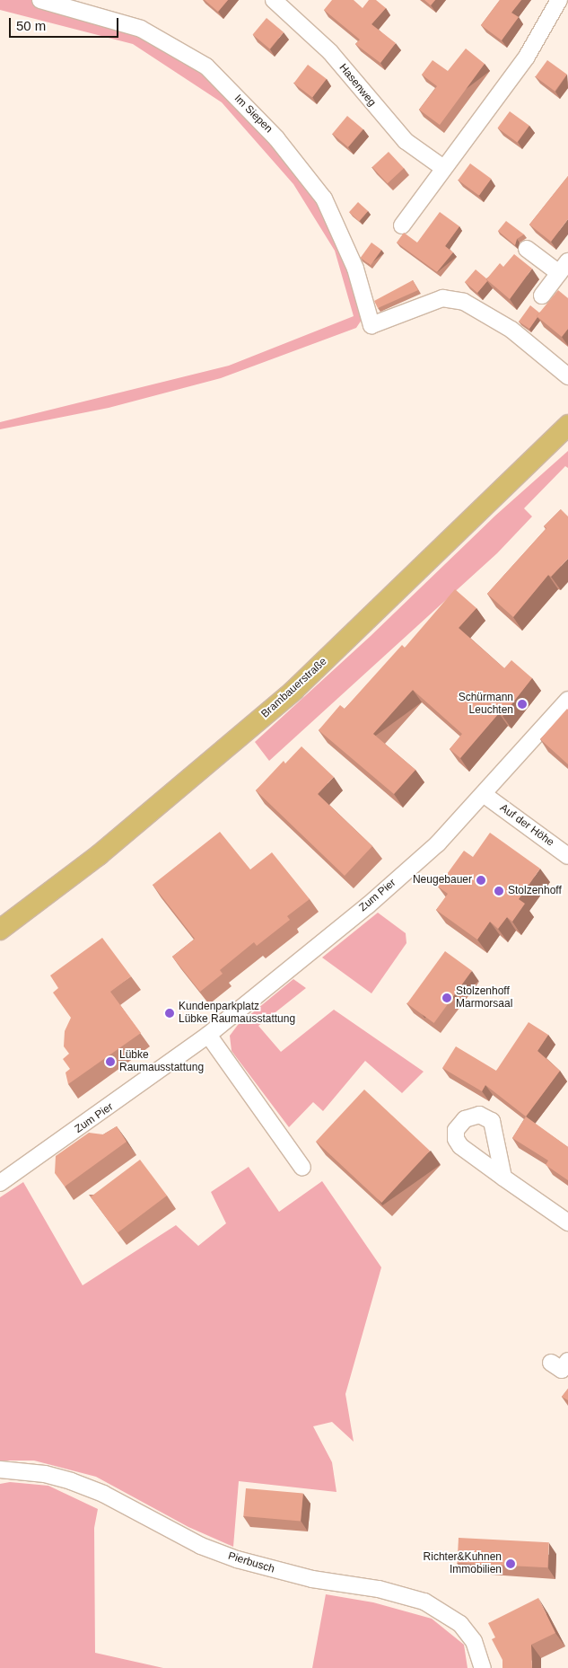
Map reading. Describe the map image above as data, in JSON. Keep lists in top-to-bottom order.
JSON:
{
  "streets": {
    "main road": ["Brambauerstraße"],
    "street": [
      "Hasenweg",
      "Im Siepen",
      "Auf der Höhe",
      "Zum Pier",
      "Pierbusch"
    ]
  },
  "crossings": [
    ["Auf der Höhe", "Zum Pier"]
  ],
  "places": [
    "Schürmann Leuchten",
    "Neugebauer",
    "Stolzenhoff",
    "Stolzenhoff Marmorsaal",
    "Kundenparkplatz Lübke Raumausstattung",
    "Lübke Raumausstattung",
    "Richter&Kuhnen Immobilien"
  ],
  "scale_bar": "50 m"
}
